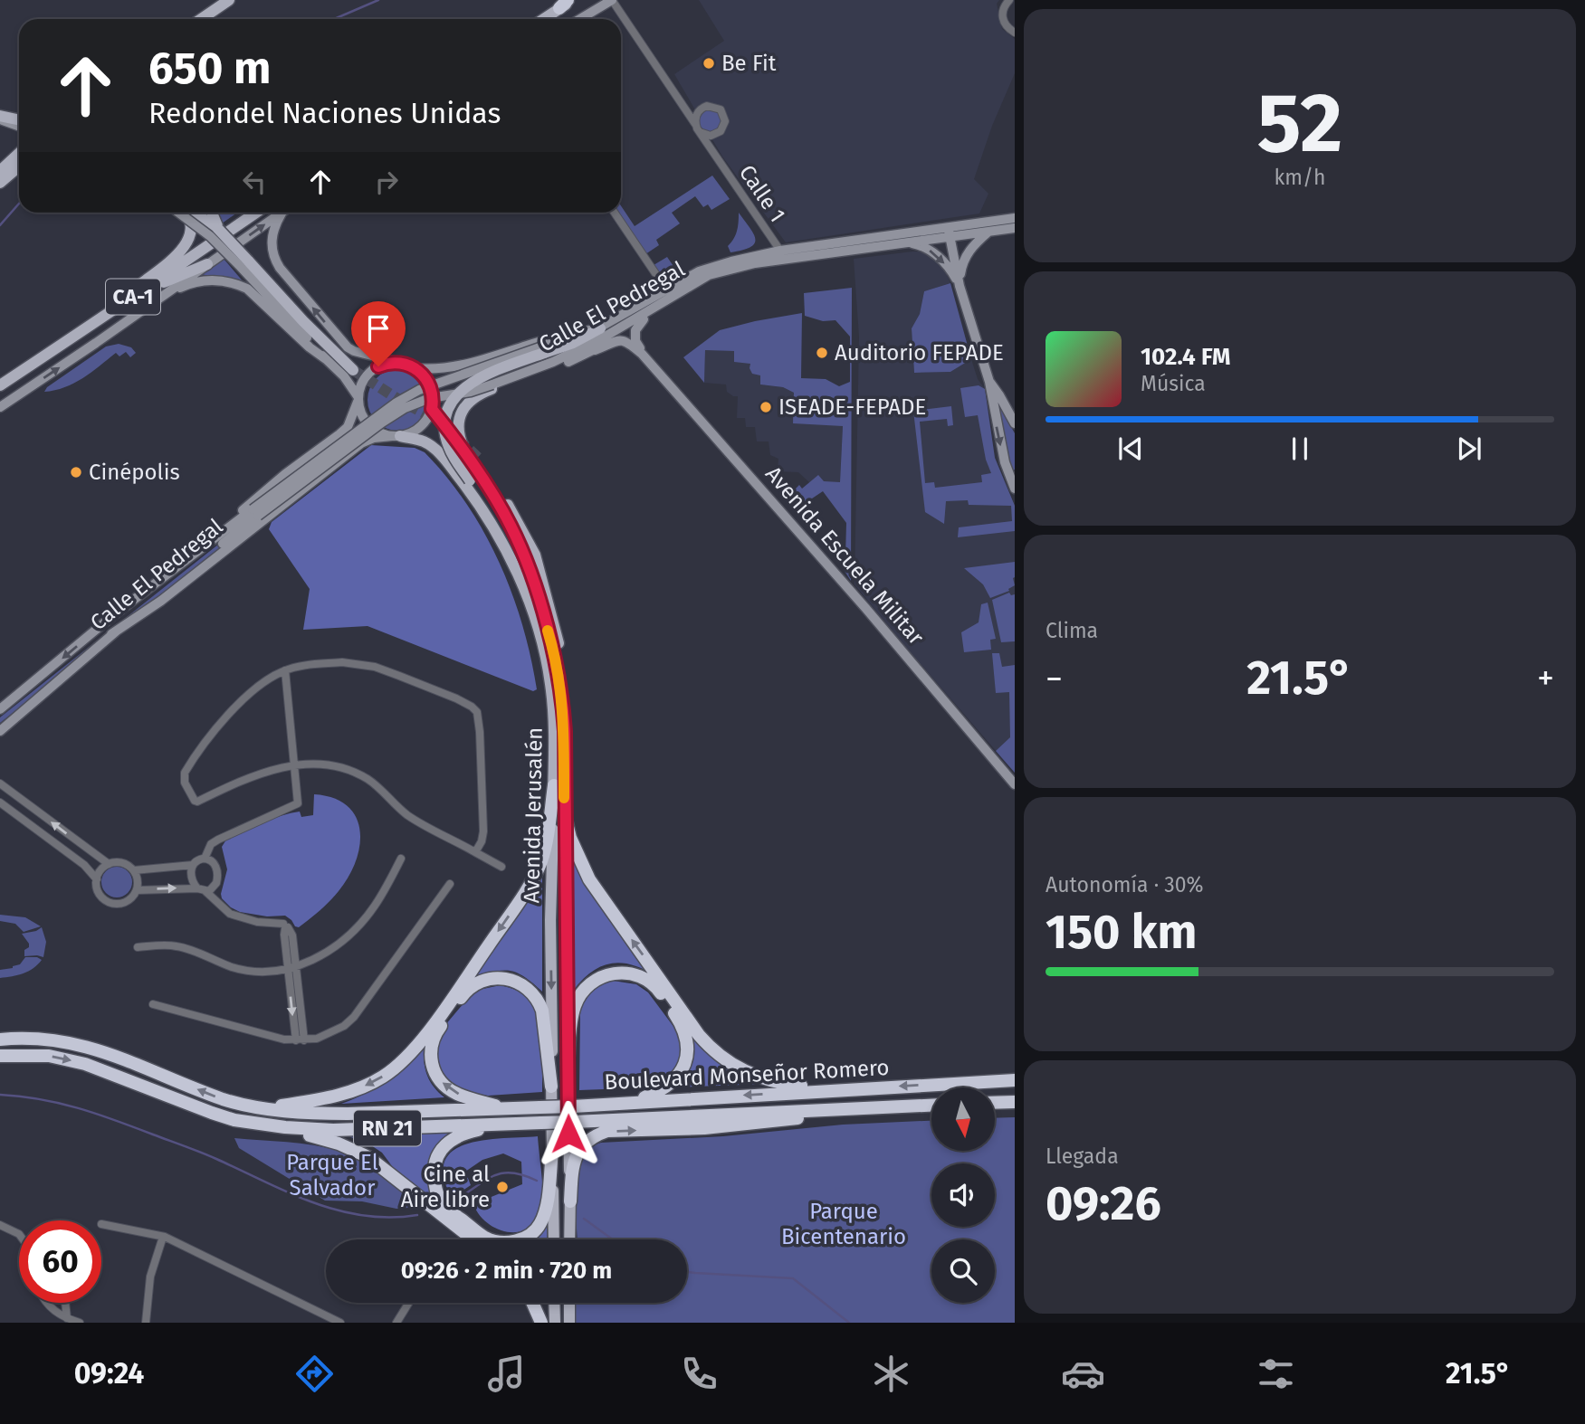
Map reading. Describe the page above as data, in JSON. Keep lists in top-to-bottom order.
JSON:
{
  "streets": {
    "highway": ["Boulevard Monseñor Romero", "RN 21"],
    "main road": [
      "CA-1",
      "Calle El Pedregal",
      "Avenida Escuela Militar",
      "Avenida Jerusalén"
    ],
    "street": ["Calle 1"]
  },
  "crossings": [
    ["Calle 1", "Calle El Pedregal"],
    ["Calle El Pedregal", "Avenida Jerusalén"]
  ],
  "parks": ["Parque El Salvador", "Parque Bicentenario"],
  "places": [
    "Be Fit",
    "Auditorio FEPADE",
    "ISEADE-FEPADE",
    "Cinépolis",
    "Cine al Aire libre"
  ],
  "north": "bottom",
  "page": {
    "tile": [
      ["52", "km/h"],
      "Clima",
      ["Autonomía · 30%", "150 km"],
      ["Llegada", "09:26"]
    ],
    "turn": ["650 m", "Redondel Naciones Unidas"],
    "song": ["102.4 FM", "Música"],
    "heat": ["−", "21.5°", "+"],
    "limit": "60",
    "trip": "09:26 · 2 min · 720 m",
    "tabs": ["09:24", "21.5°"]
  }
}
